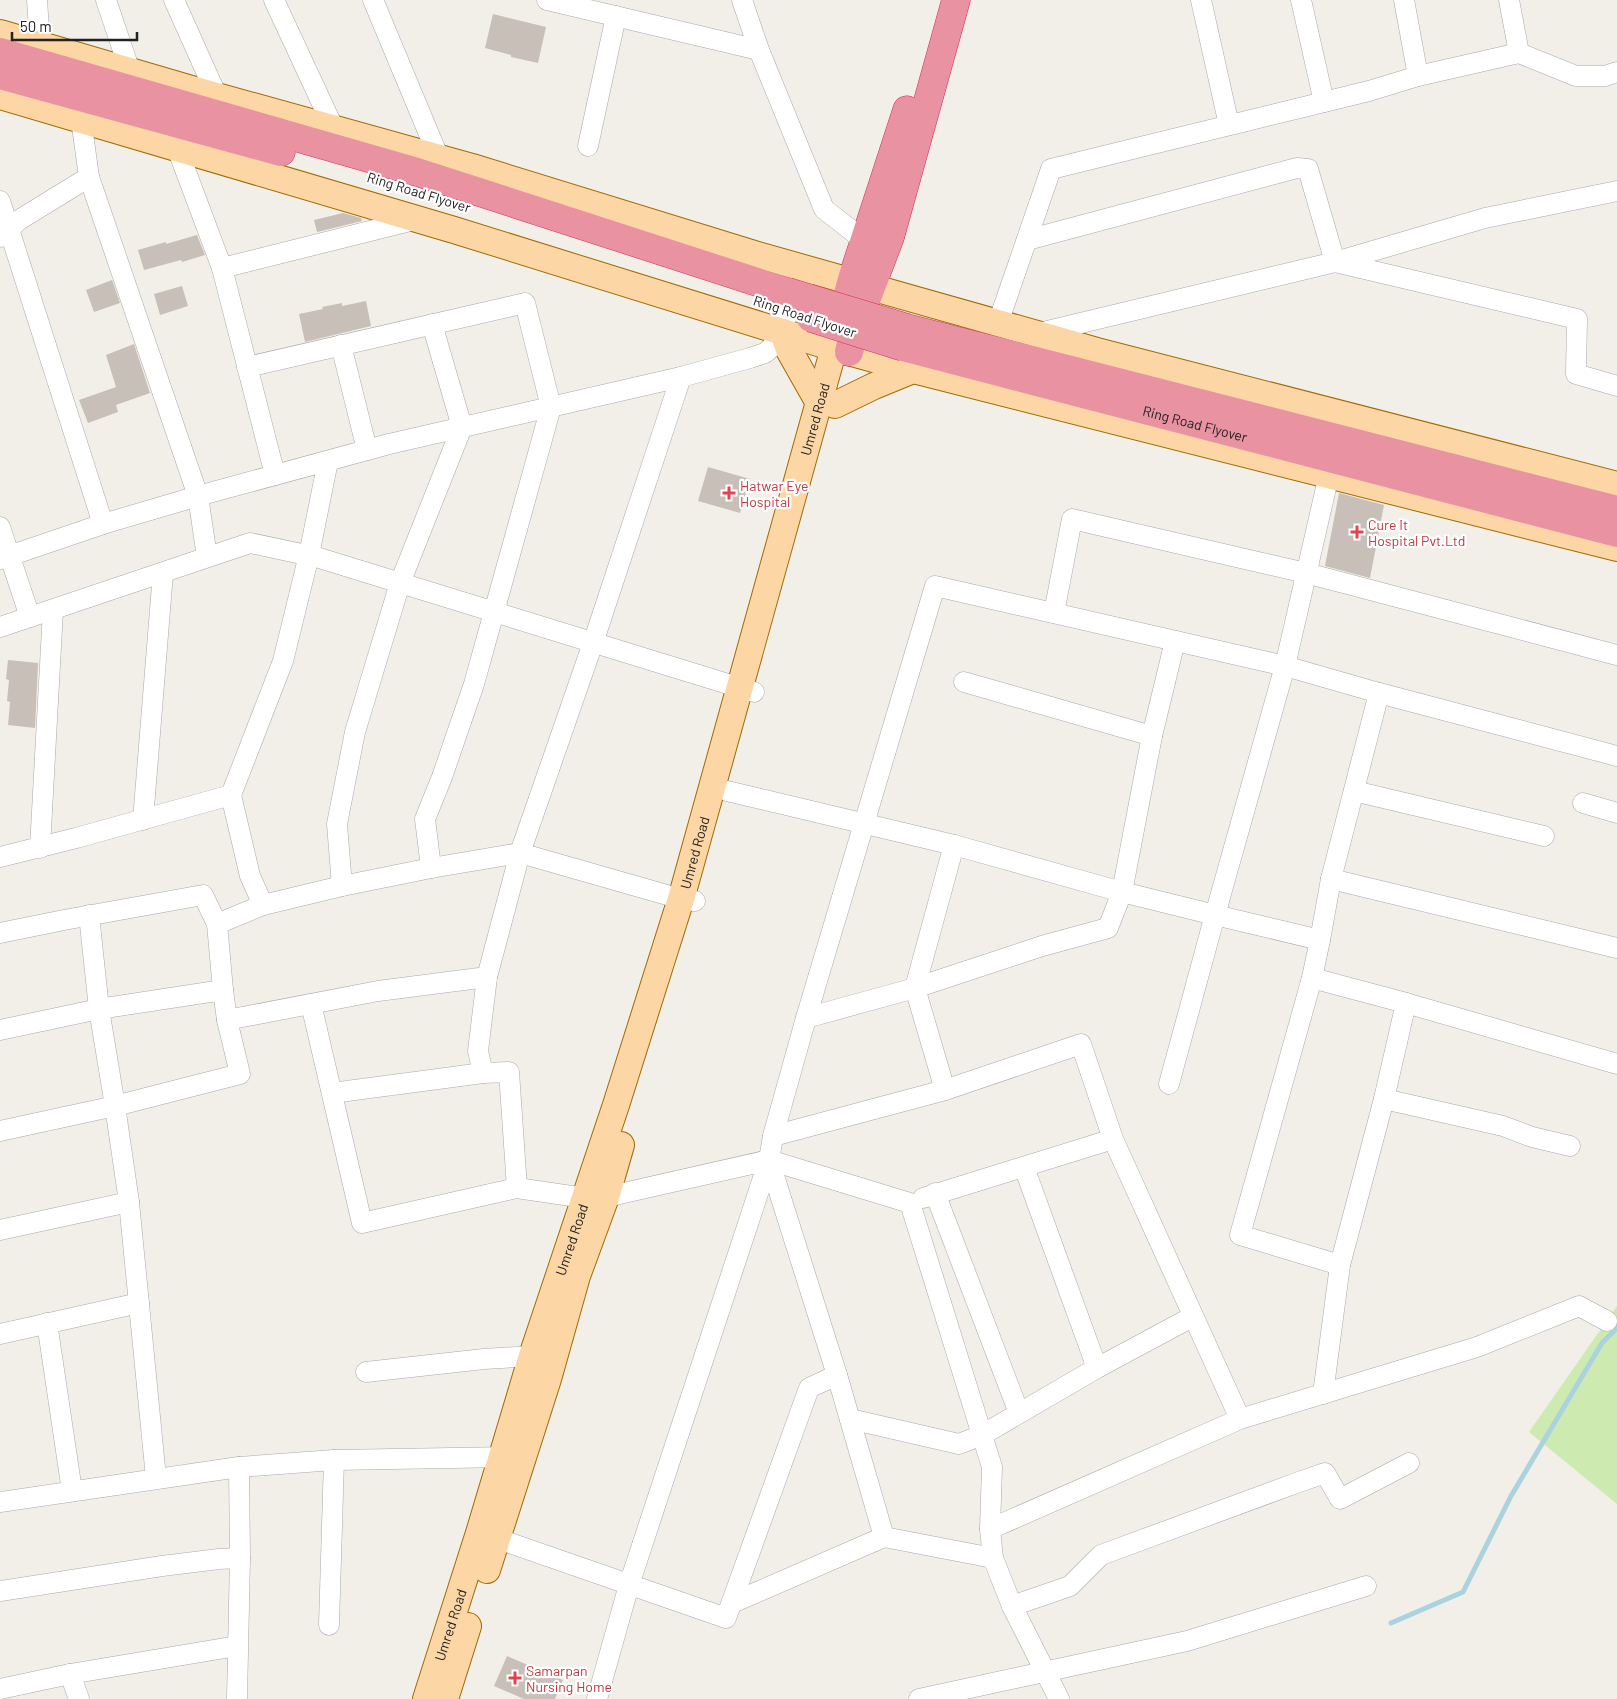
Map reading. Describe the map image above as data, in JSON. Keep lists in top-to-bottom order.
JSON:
{
  "streets": {
    "highway": ["Ring Road Flyover"],
    "main road": ["Umred Road"]
  },
  "places": {
    "health": ["Hatwar Eye Hospital", "Cure It Hospital Pvt.Ltd", "Samarpan Nursing Home"]
  },
  "scale_bar": "50 m"
}
